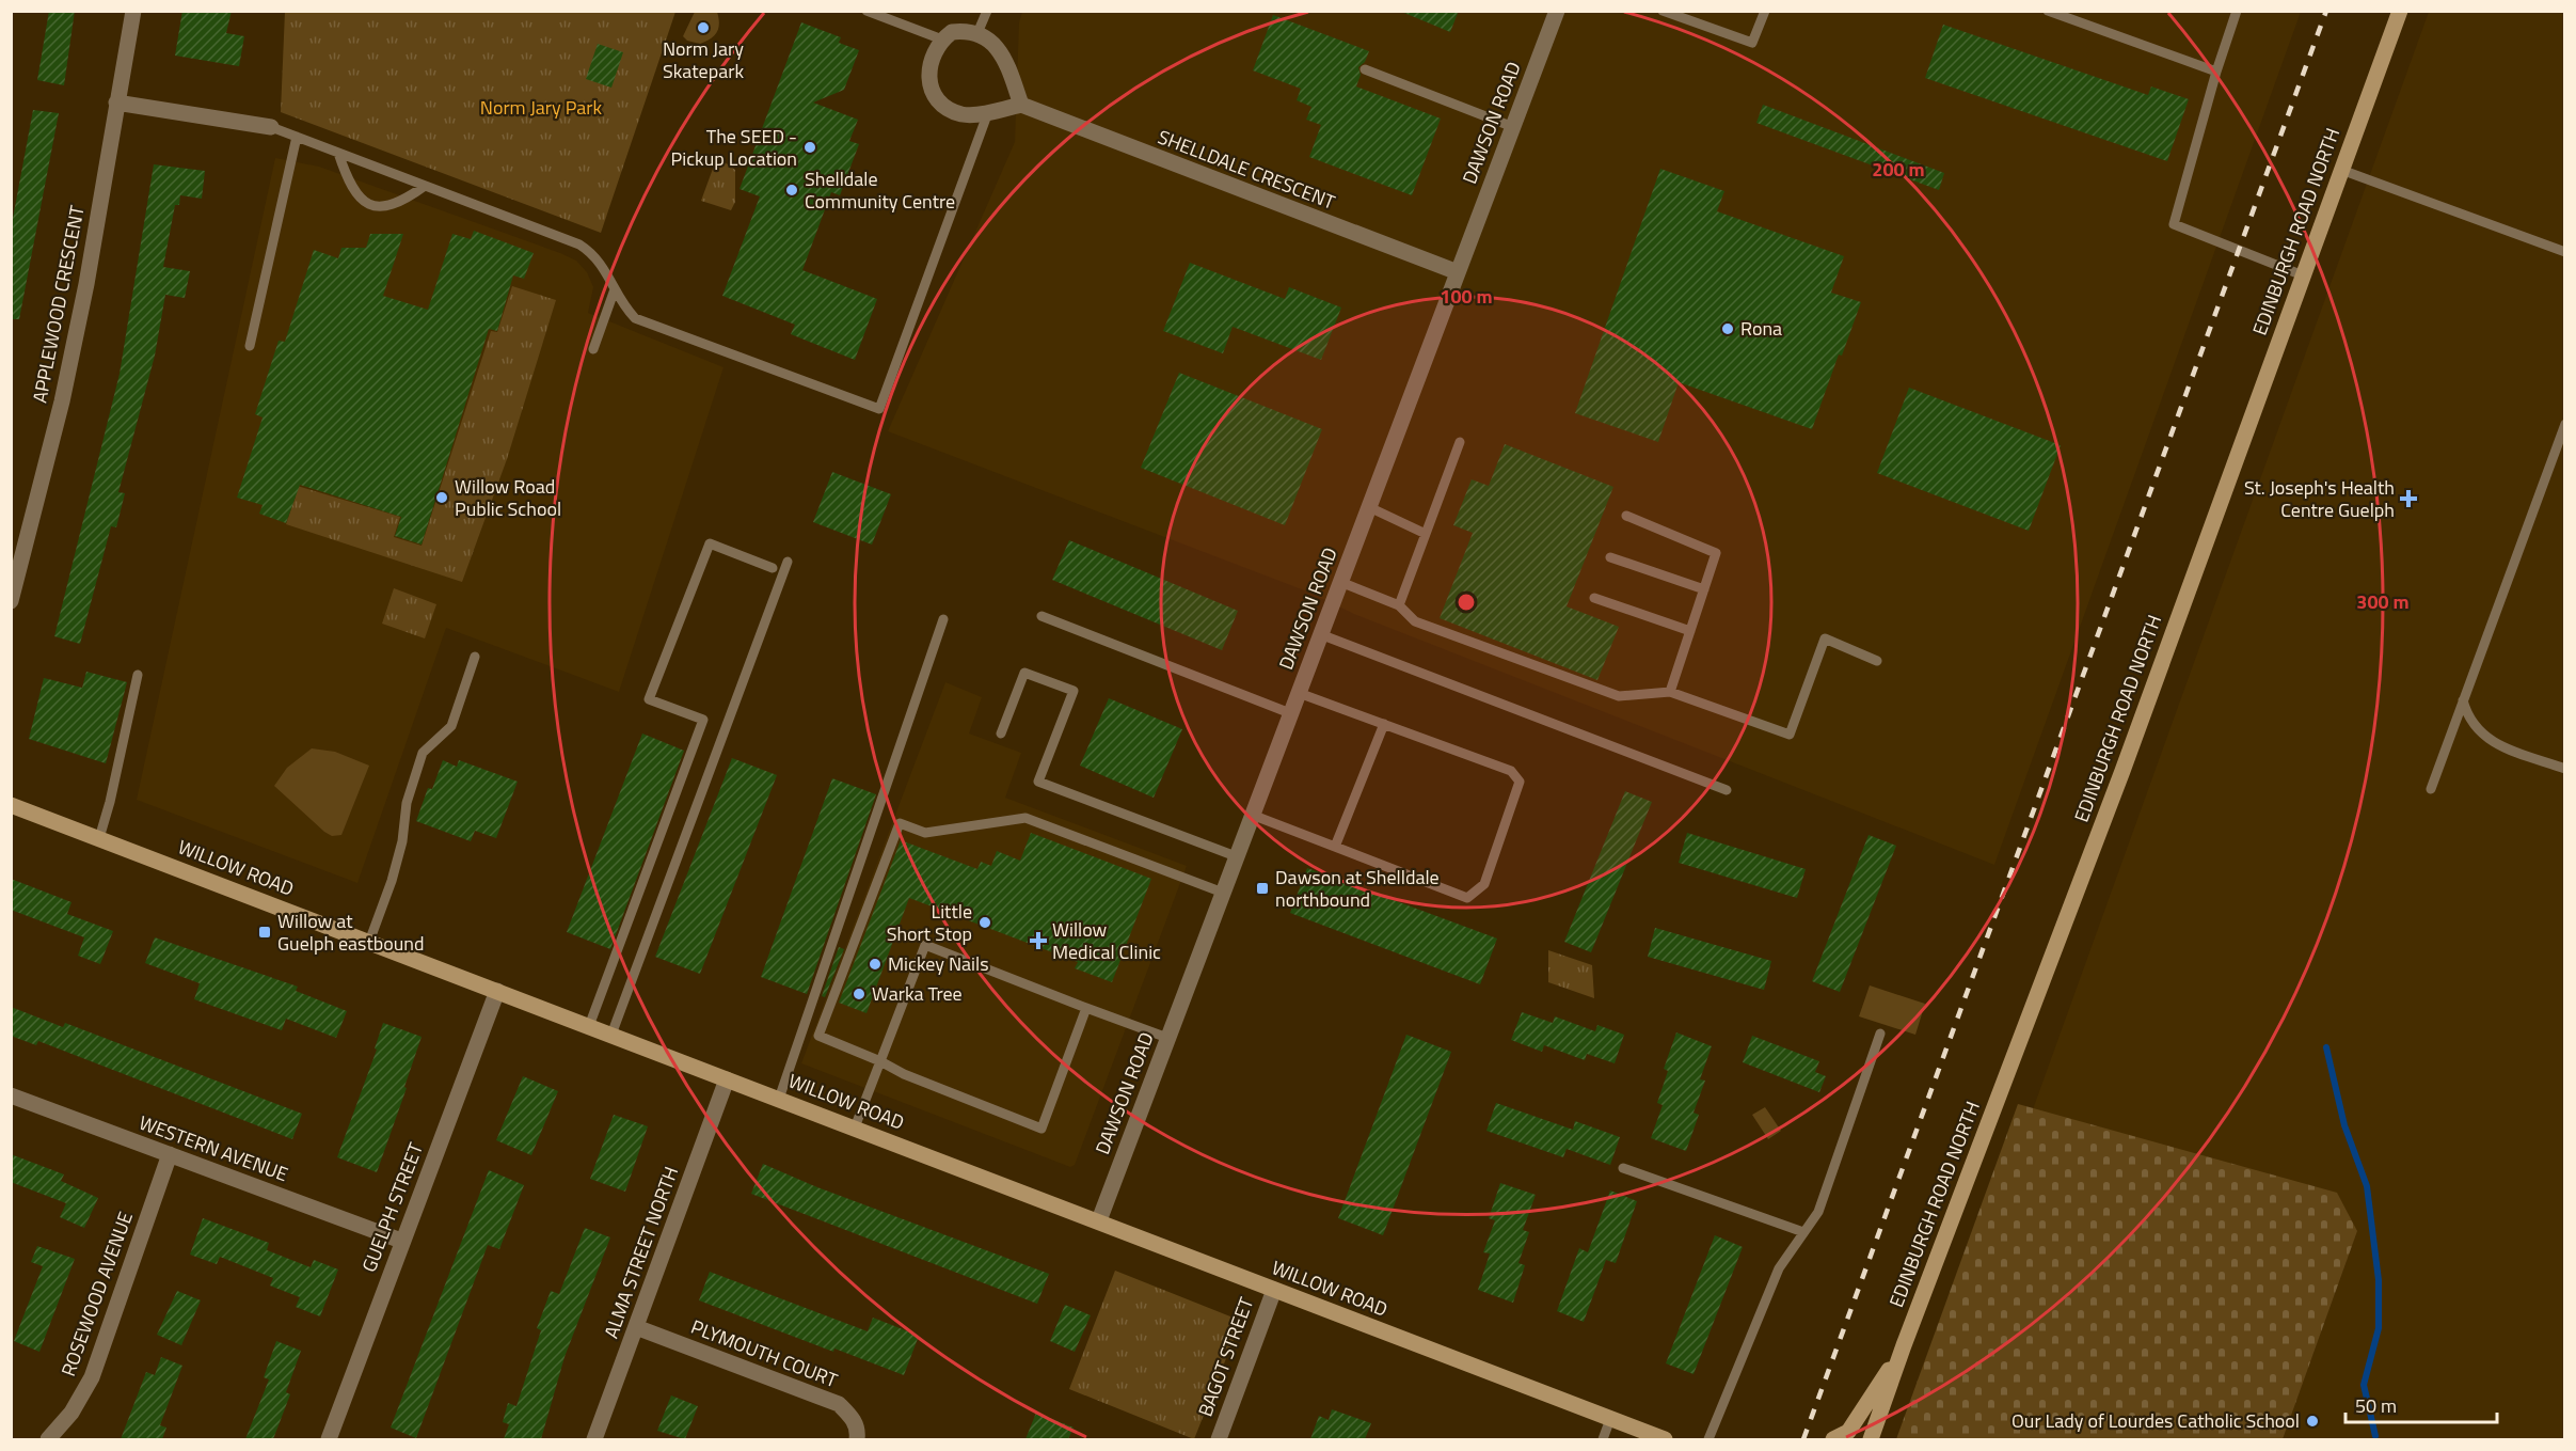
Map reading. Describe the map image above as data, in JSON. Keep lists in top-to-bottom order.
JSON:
{
  "streets": {
    "main road": ["EDINBURGH ROAD NORTH", "WILLOW ROAD"],
    "street": [
      "DAWSON ROAD",
      "SHELLDALE CRESCENT",
      "APPLEWOOD CRESCENT",
      "WESTERN AVENUE",
      "GUELPH STREET",
      "ALMA STREET NORTH",
      "ROSEWOOD AVENUE",
      "PLYMOUTH COURT",
      "BAGOT STREET"
    ]
  },
  "crossings": [
    ["DAWSON ROAD", "SHELLDALE CRESCENT"],
    ["DAWSON ROAD", "WILLOW ROAD"],
    ["WILLOW ROAD", "GUELPH STREET"],
    ["WILLOW ROAD", "ALMA STREET NORTH"],
    ["WILLOW ROAD", "BAGOT STREET"],
    ["WESTERN AVENUE", "GUELPH STREET"],
    ["WESTERN AVENUE", "ROSEWOOD AVENUE"],
    ["ALMA STREET NORTH", "PLYMOUTH COURT"]
  ],
  "parks": ["Norm Jary Park"],
  "places": {
    "other": [
      "Norm Jary Skatepark",
      "The SEED - Pickup Location",
      "Shelldale Community Centre",
      "Rona",
      "Willow Road Public School",
      "Little Short Stop",
      "Mickey Nails",
      "Warka Tree",
      "Our Lady of Lourdes Catholic School"
    ],
    "health": ["St. Joseph's Health Centre Guelph", "Willow Medical Clinic"],
    "transit": ["Dawson at Shelldale northbound", "Willow at Guelph eastbound"]
  },
  "scale_bar": "50 m",
  "rings": ["200 m", "100 m", "300 m"]
}
